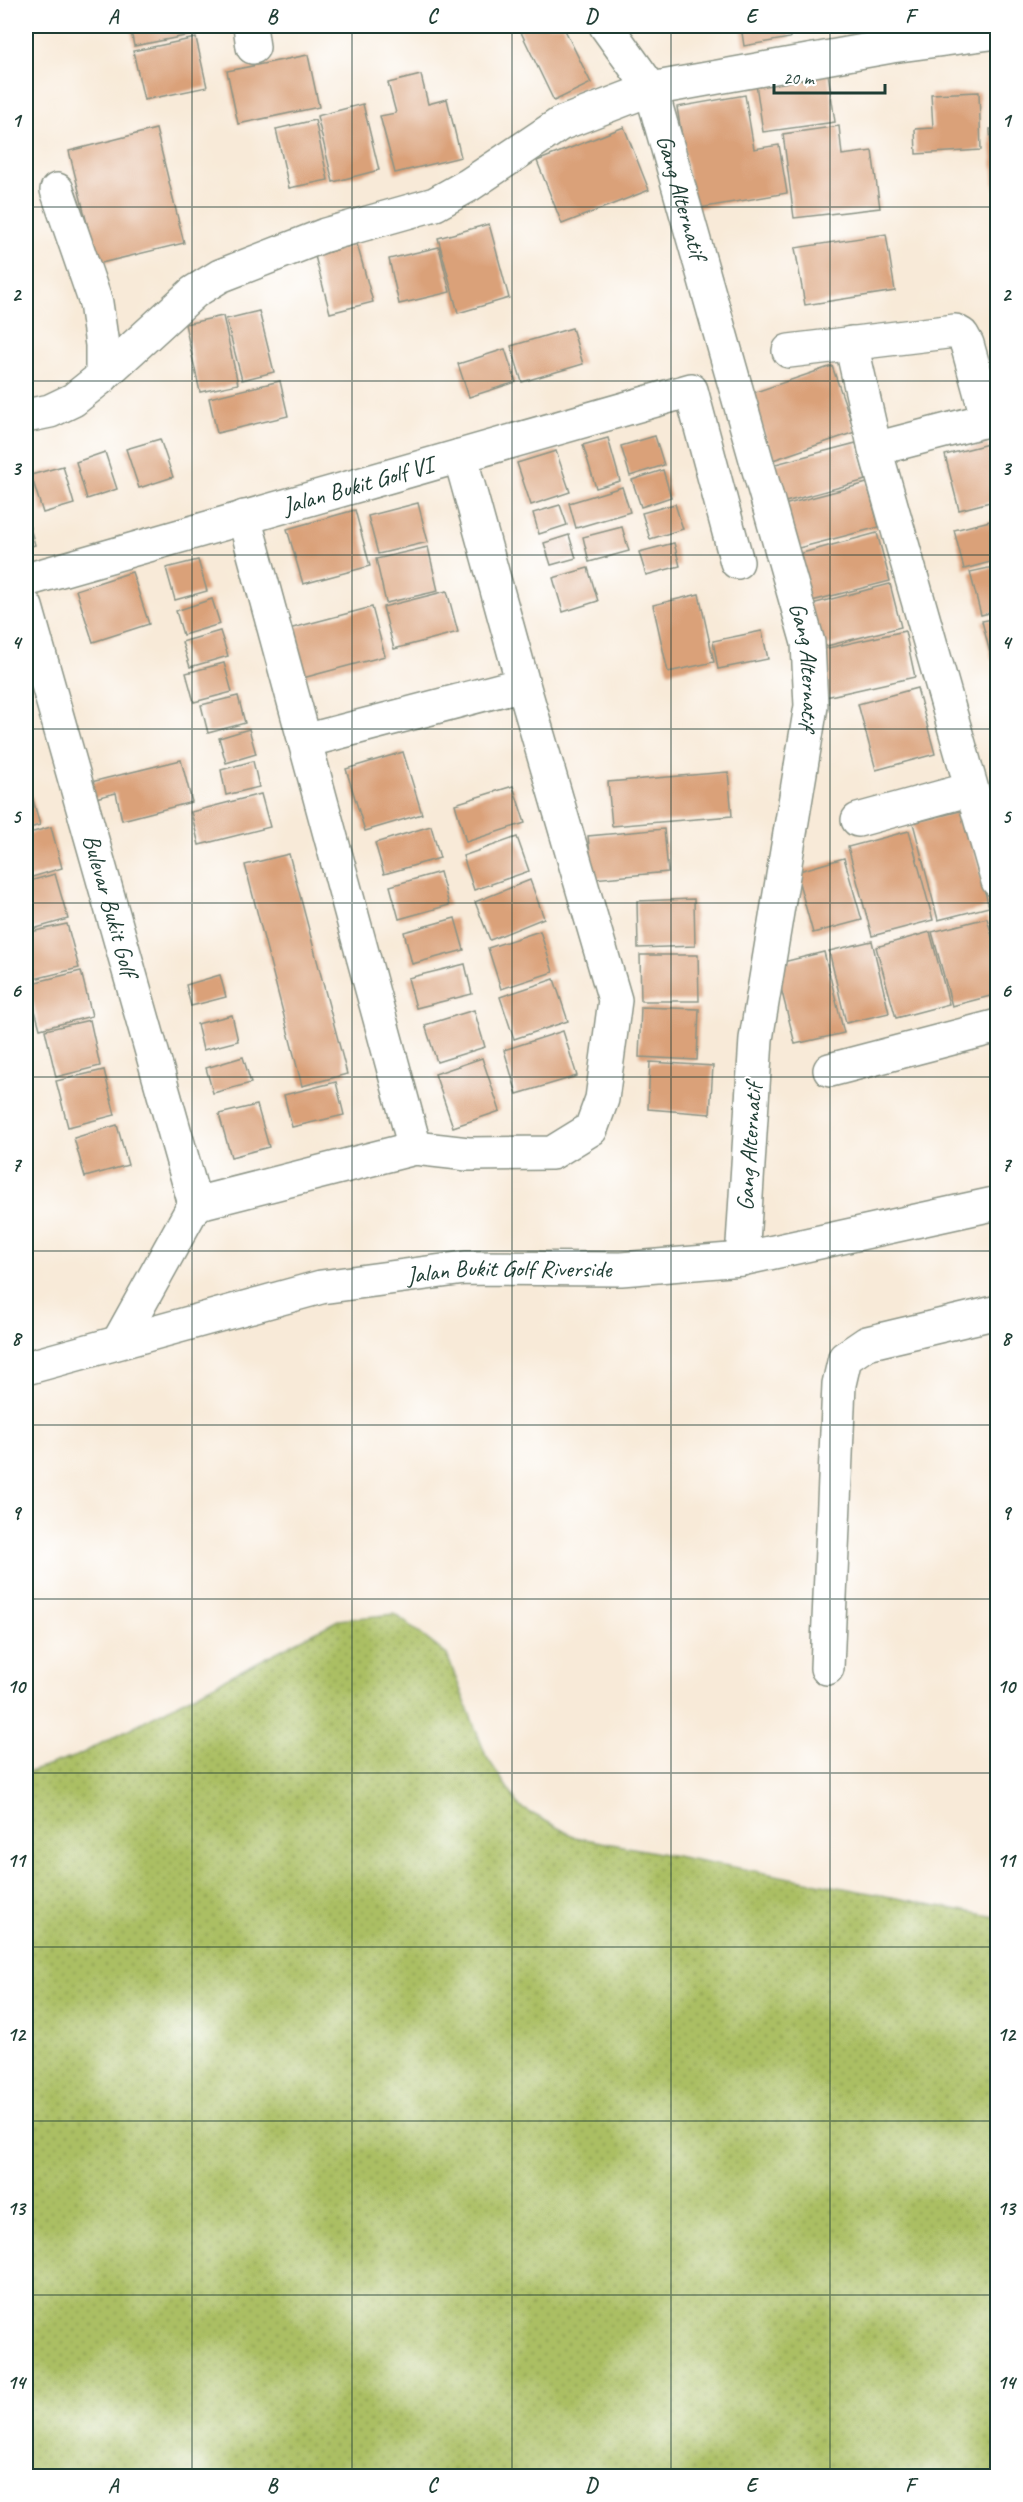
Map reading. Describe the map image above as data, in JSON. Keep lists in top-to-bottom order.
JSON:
{
  "streets": {
    "street": [
      "Gang Alternatif",
      "Jalan Bukit Golf VI",
      "Bulevar Bukit Golf",
      "Jalan Bukit Golf Riverside"
    ]
  },
  "crossings": [
    ["Gang Alternatif", "Jalan Bukit Golf Riverside"]
  ],
  "scale_bar": "20 m",
  "grid": {
    "columns": [
      "A",
      "B",
      "C",
      "D",
      "E",
      "F"
    ],
    "rows": [
      "1",
      "2",
      "3",
      "4",
      "5",
      "6",
      "7",
      "8",
      "9",
      "10",
      "11",
      "12",
      "13",
      "14"
    ]
  }
}
